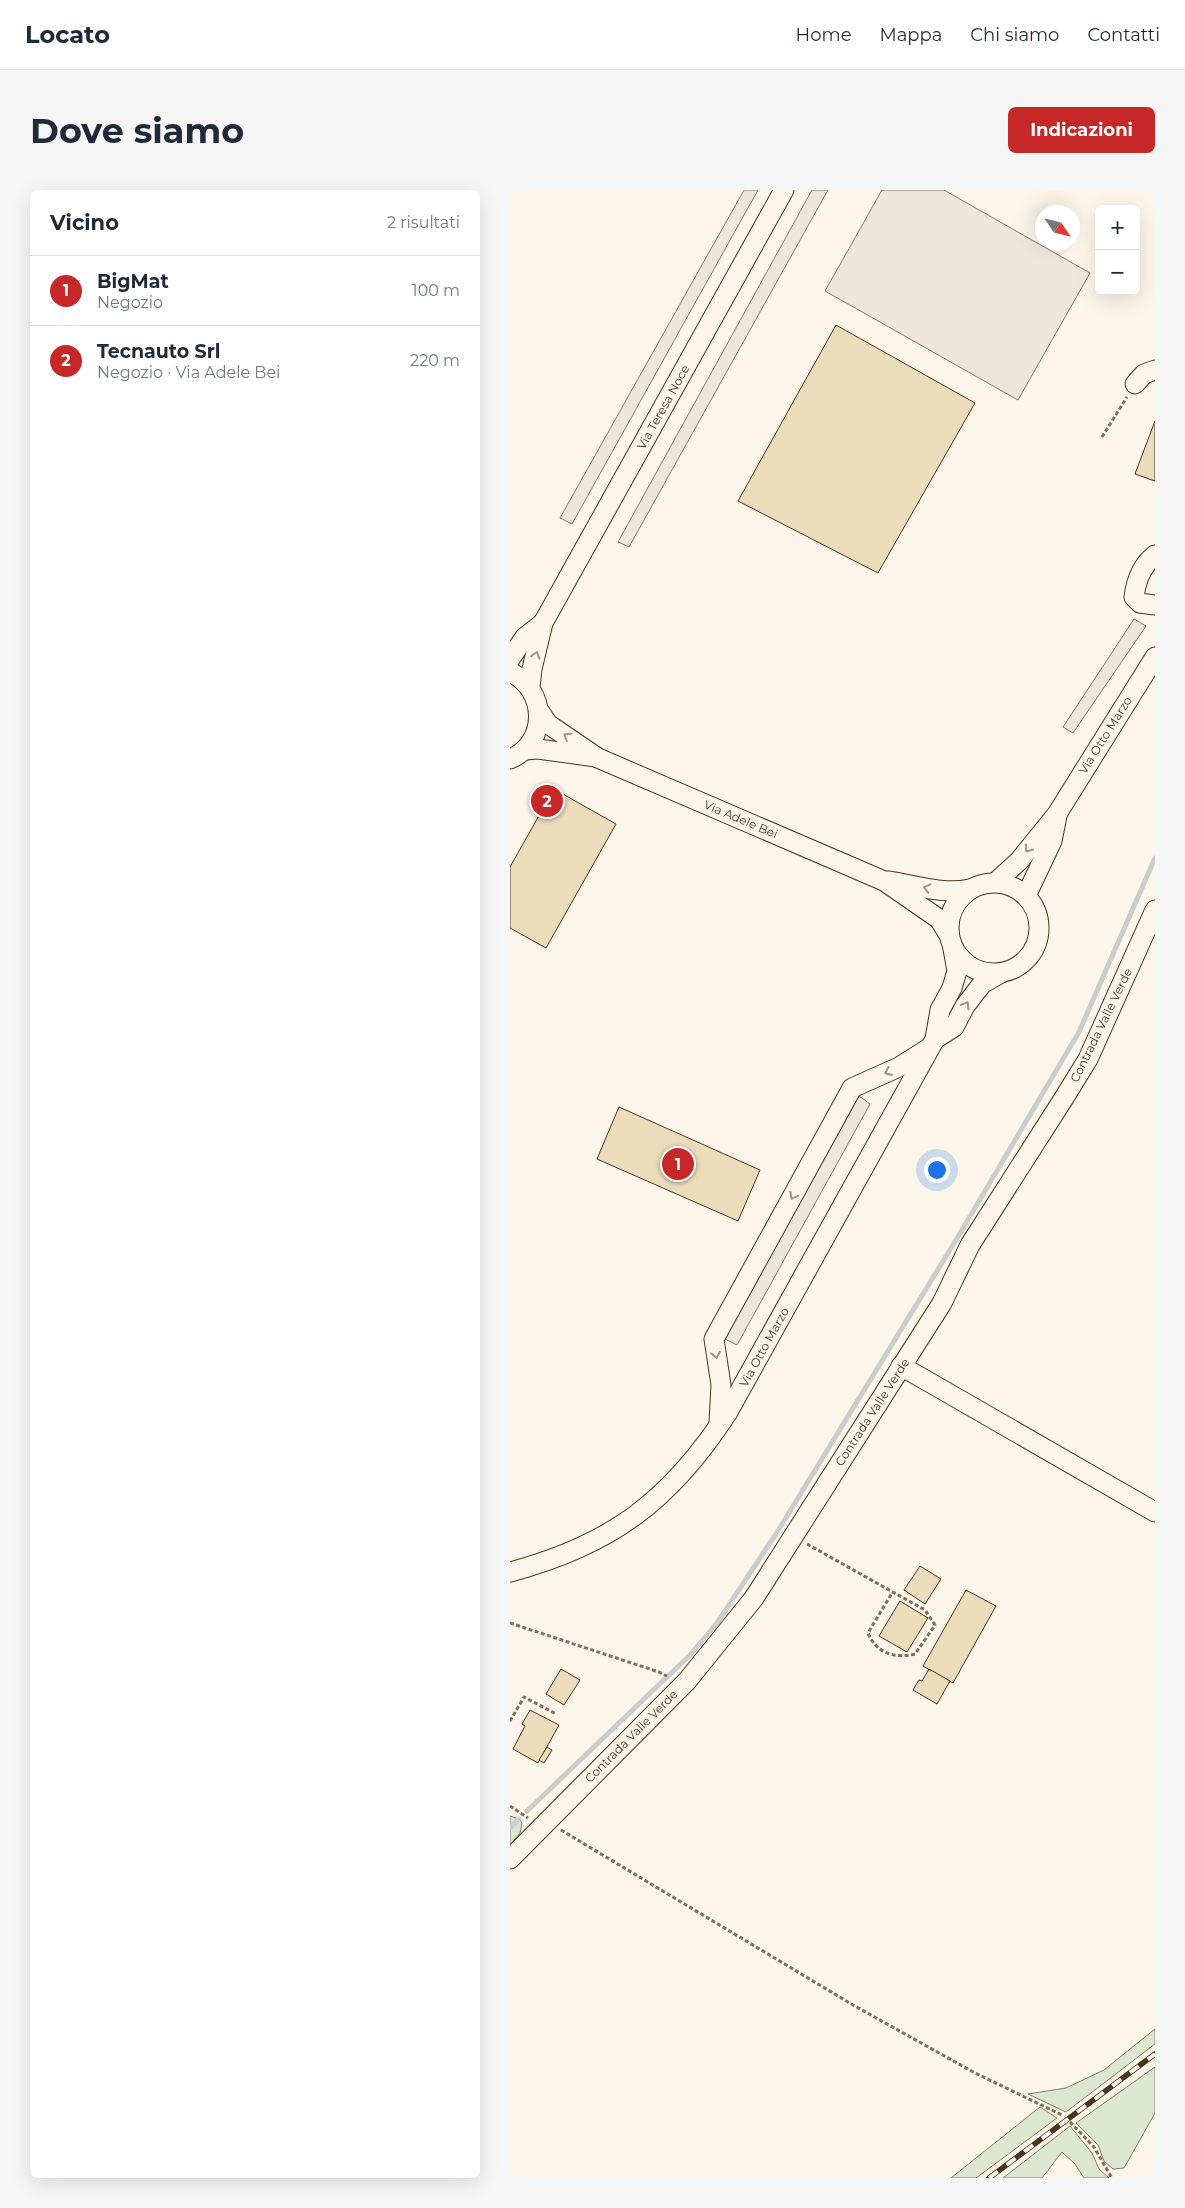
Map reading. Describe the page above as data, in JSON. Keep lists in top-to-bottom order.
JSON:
{
  "streets": {
    "street": [
      "Via Teresa Noce",
      "Via Otto Marzo",
      "Via Adele Bei",
      "Contrada Valle Verde"
    ]
  },
  "north": "bottom right",
  "page": {
    "header": "Locato",
    "nav": [
      "Home",
      "Mappa",
      "Chi siamo",
      "Contatti"
    ],
    "buttons": "Indicazioni",
    "title": "Dove siamo",
    "heading": ["Vicino", "2 risultati"],
    "map_buttons": ["+", "−"],
    "list": [
      {
        "mark": "1",
        "name": "BigMat",
        "note": "Negozio",
        "value": "100 m"
      },
      {
        "mark": "2",
        "name": "Tecnauto Srl",
        "note": "Negozio · Via Adele Bei",
        "value": "220 m"
      }
    ],
    "pins": ["2", "1"]
  }
}
